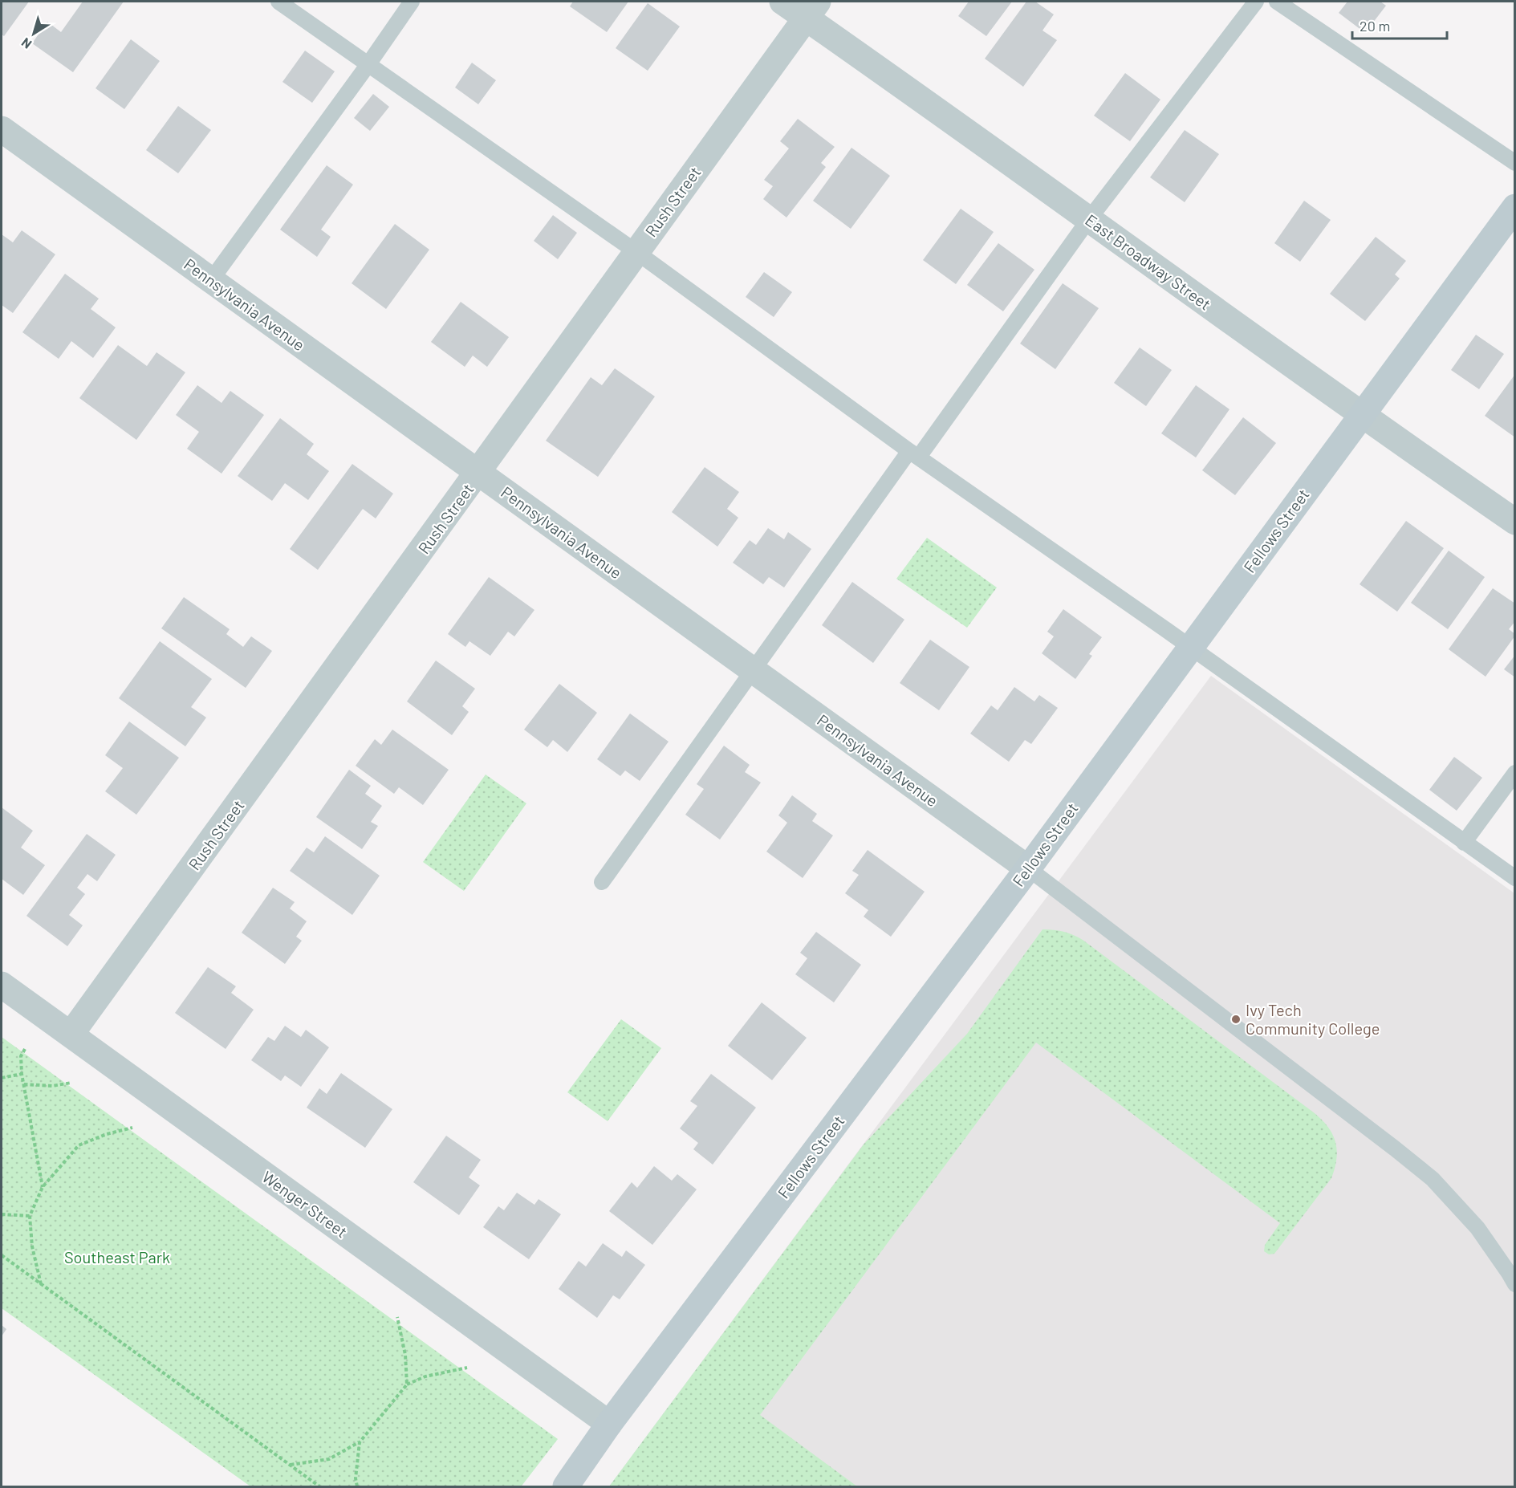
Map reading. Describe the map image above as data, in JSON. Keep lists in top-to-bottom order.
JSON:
{
  "streets": {
    "street": [
      "Rush Street",
      "East Broadway Street",
      "Pennsylvania Avenue",
      "Fellows Street",
      "Wenger Street"
    ]
  },
  "crossings": [
    ["Rush Street", "East Broadway Street"],
    ["Rush Street", "Pennsylvania Avenue"],
    ["Rush Street", "Wenger Street"],
    ["East Broadway Street", "Fellows Street"],
    ["Pennsylvania Avenue", "Fellows Street"],
    ["Fellows Street", "Wenger Street"]
  ],
  "parks": ["Southeast Park"],
  "places": ["Ivy Tech Community College"],
  "scale_bar": "20 m",
  "north": "bottom left"
}
